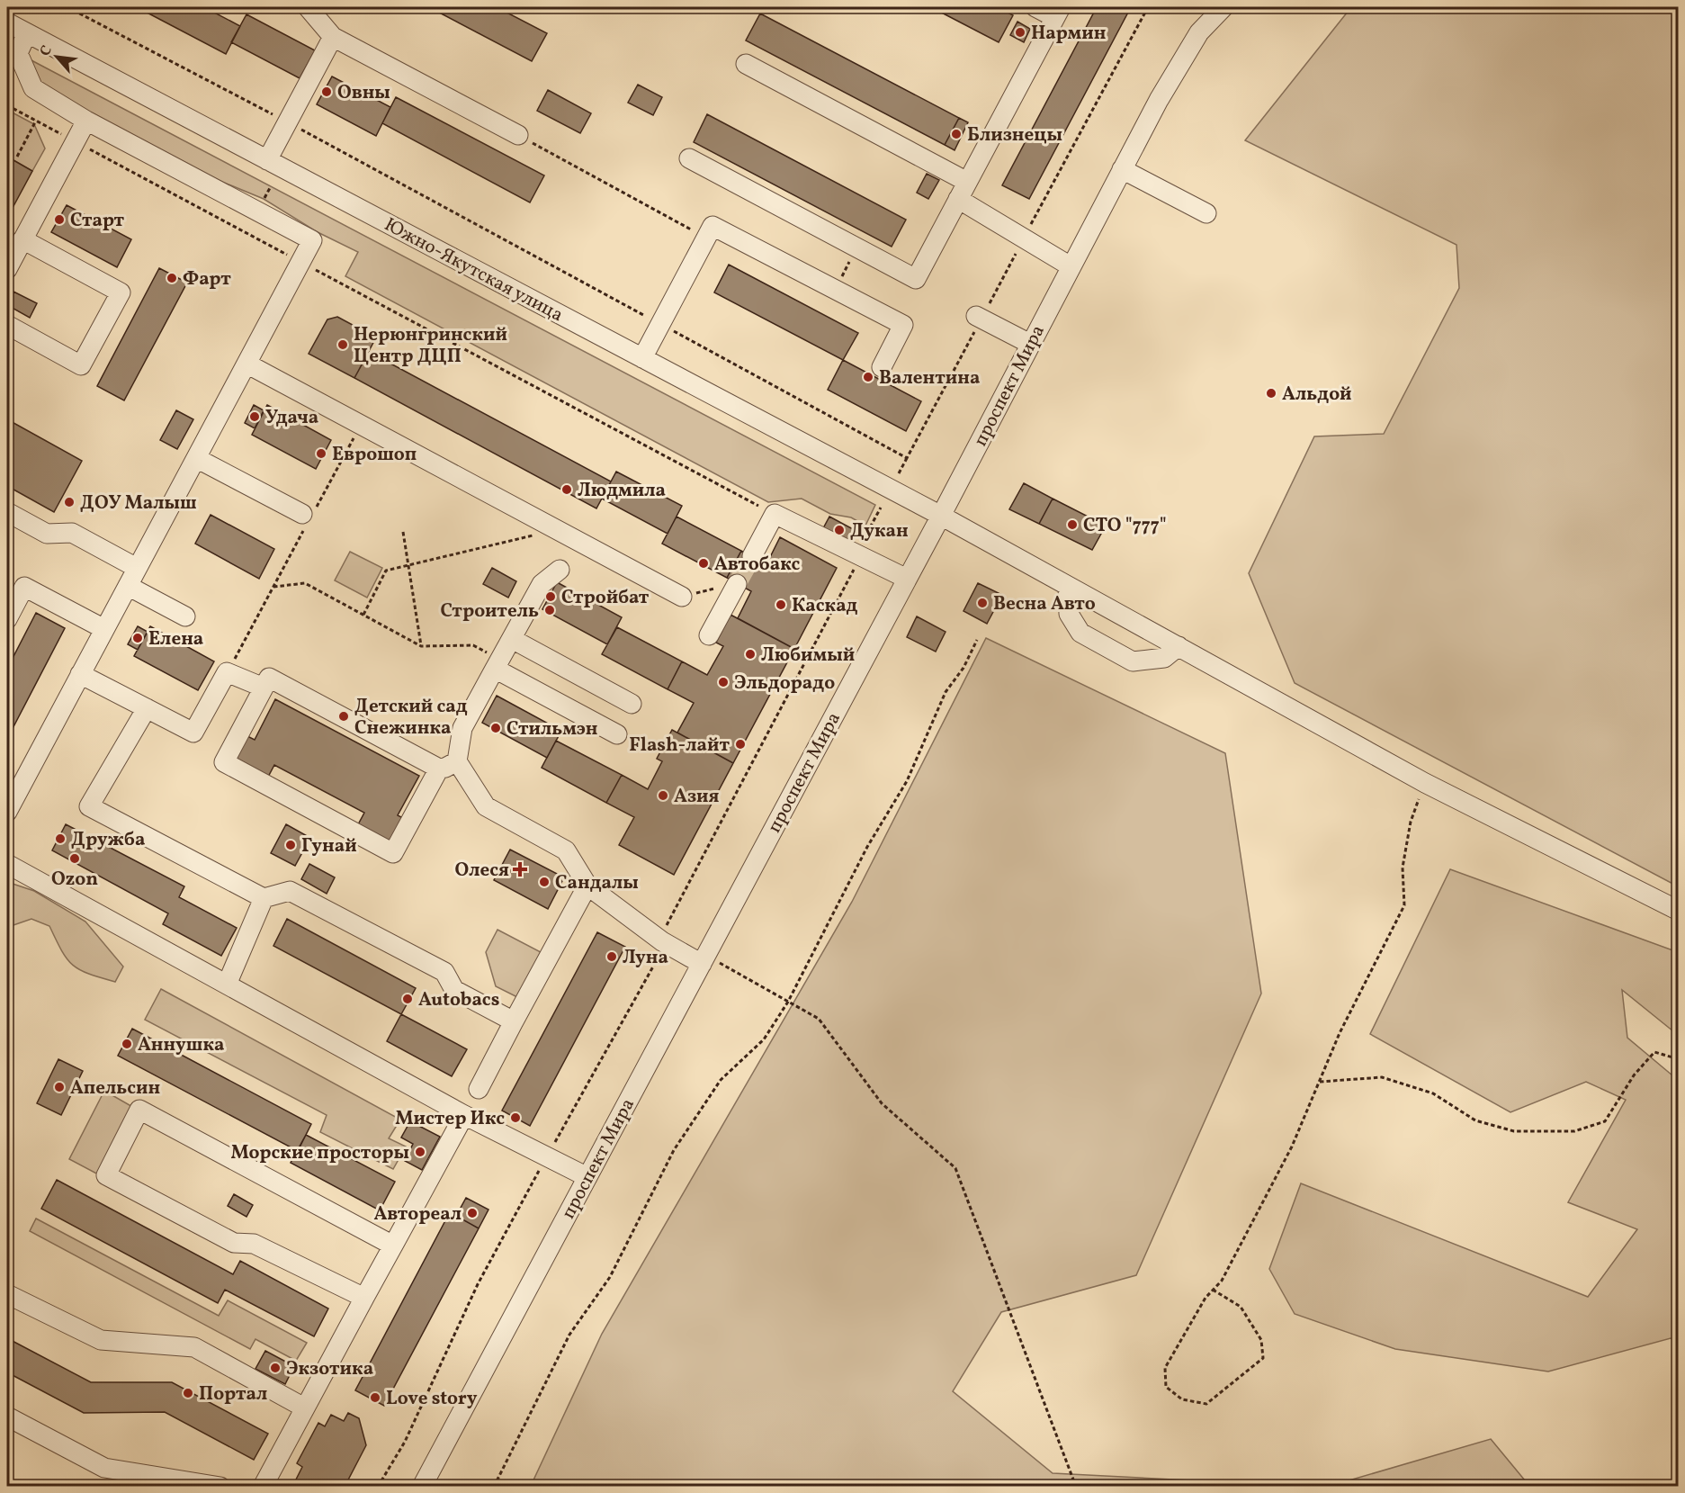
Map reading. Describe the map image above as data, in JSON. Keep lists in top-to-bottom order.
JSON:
{
  "streets": {
    "street": ["Южно-Якутская улица", "проспект Мира"]
  },
  "crossings": [
    ["Южно-Якутская улица", "проспект Мира"]
  ],
  "places": {
    "other": [
      "Нармин",
      "Овны",
      "Близнецы",
      "Старт",
      "Фарт",
      "Нерюнгринский Центр ДЦП",
      "Валентина",
      "Альдой",
      "Удача",
      "Еврошоп",
      "Людмила",
      "ДОУ Малыш",
      "СТО \"777\"",
      "Дукан",
      "Автобакс",
      "Стройбат",
      "Весна Авто",
      "Каскад",
      "Строитель",
      "Елена",
      "Любимый",
      "Эльдорадо",
      "Детский сад Снежинка",
      "Стильмэн",
      "Flash-лайт",
      "Азия",
      "Дружба",
      "Гунай",
      "Ozon",
      "Сандалы",
      "Луна",
      "Autobacs",
      "Аннушка",
      "Апельсин",
      "Мистер Икс",
      "Морские просторы",
      "Автореал",
      "Экзотика",
      "Портал",
      "Love story"
    ],
    "health": ["Олеся"]
  },
  "north": "top left"
}
